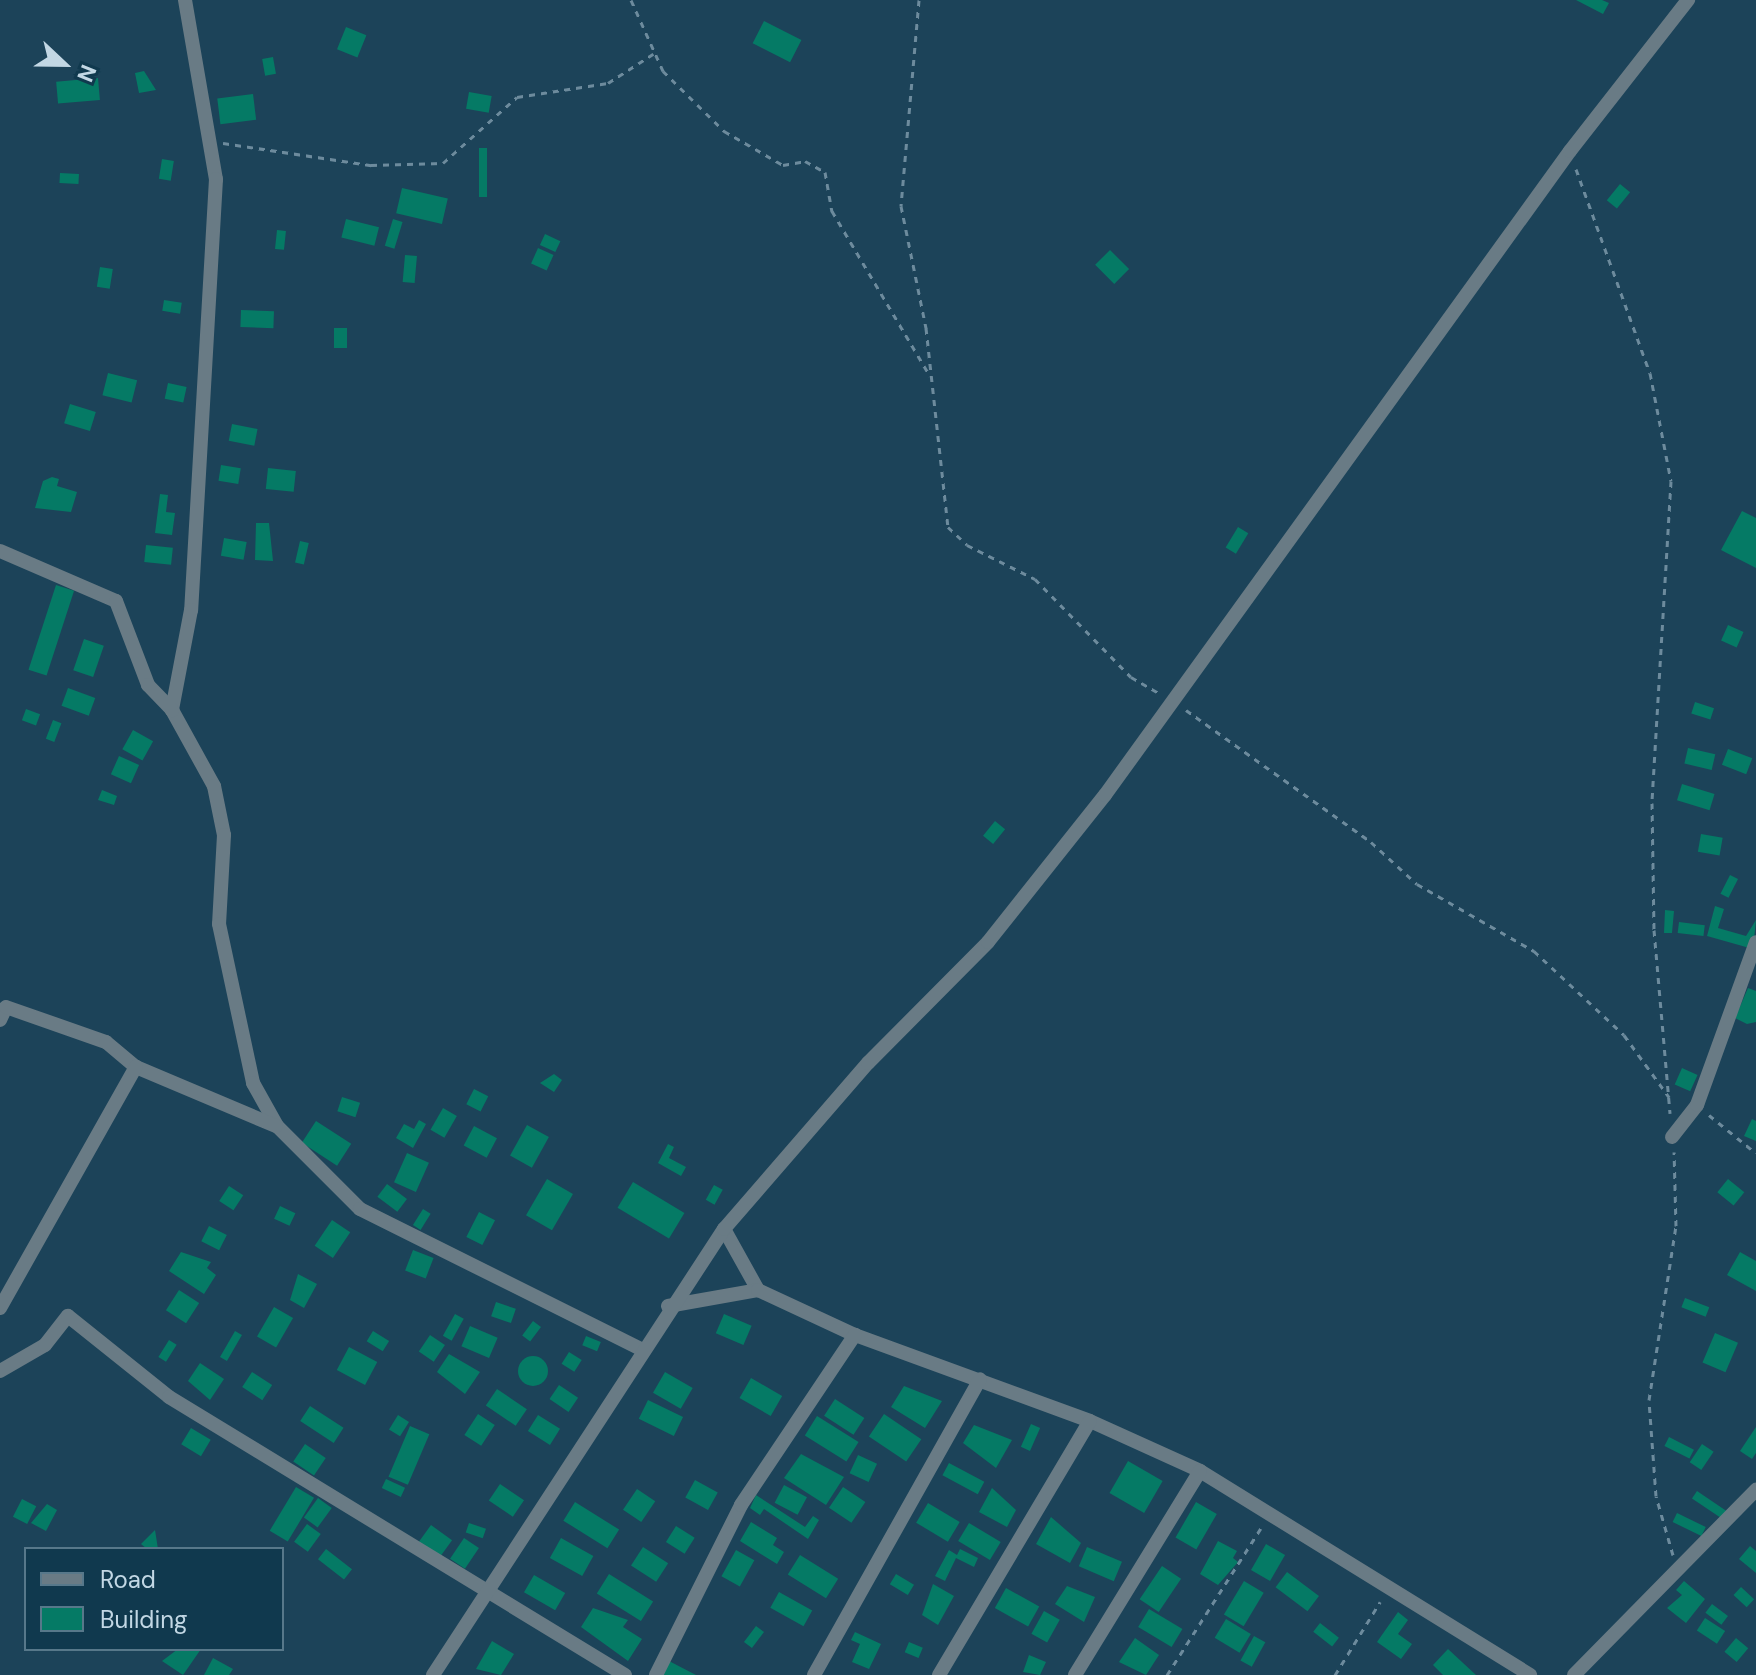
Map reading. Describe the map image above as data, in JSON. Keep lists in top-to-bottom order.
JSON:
{
  "legend": ["Road", "Building"],
  "north": "right"
}
